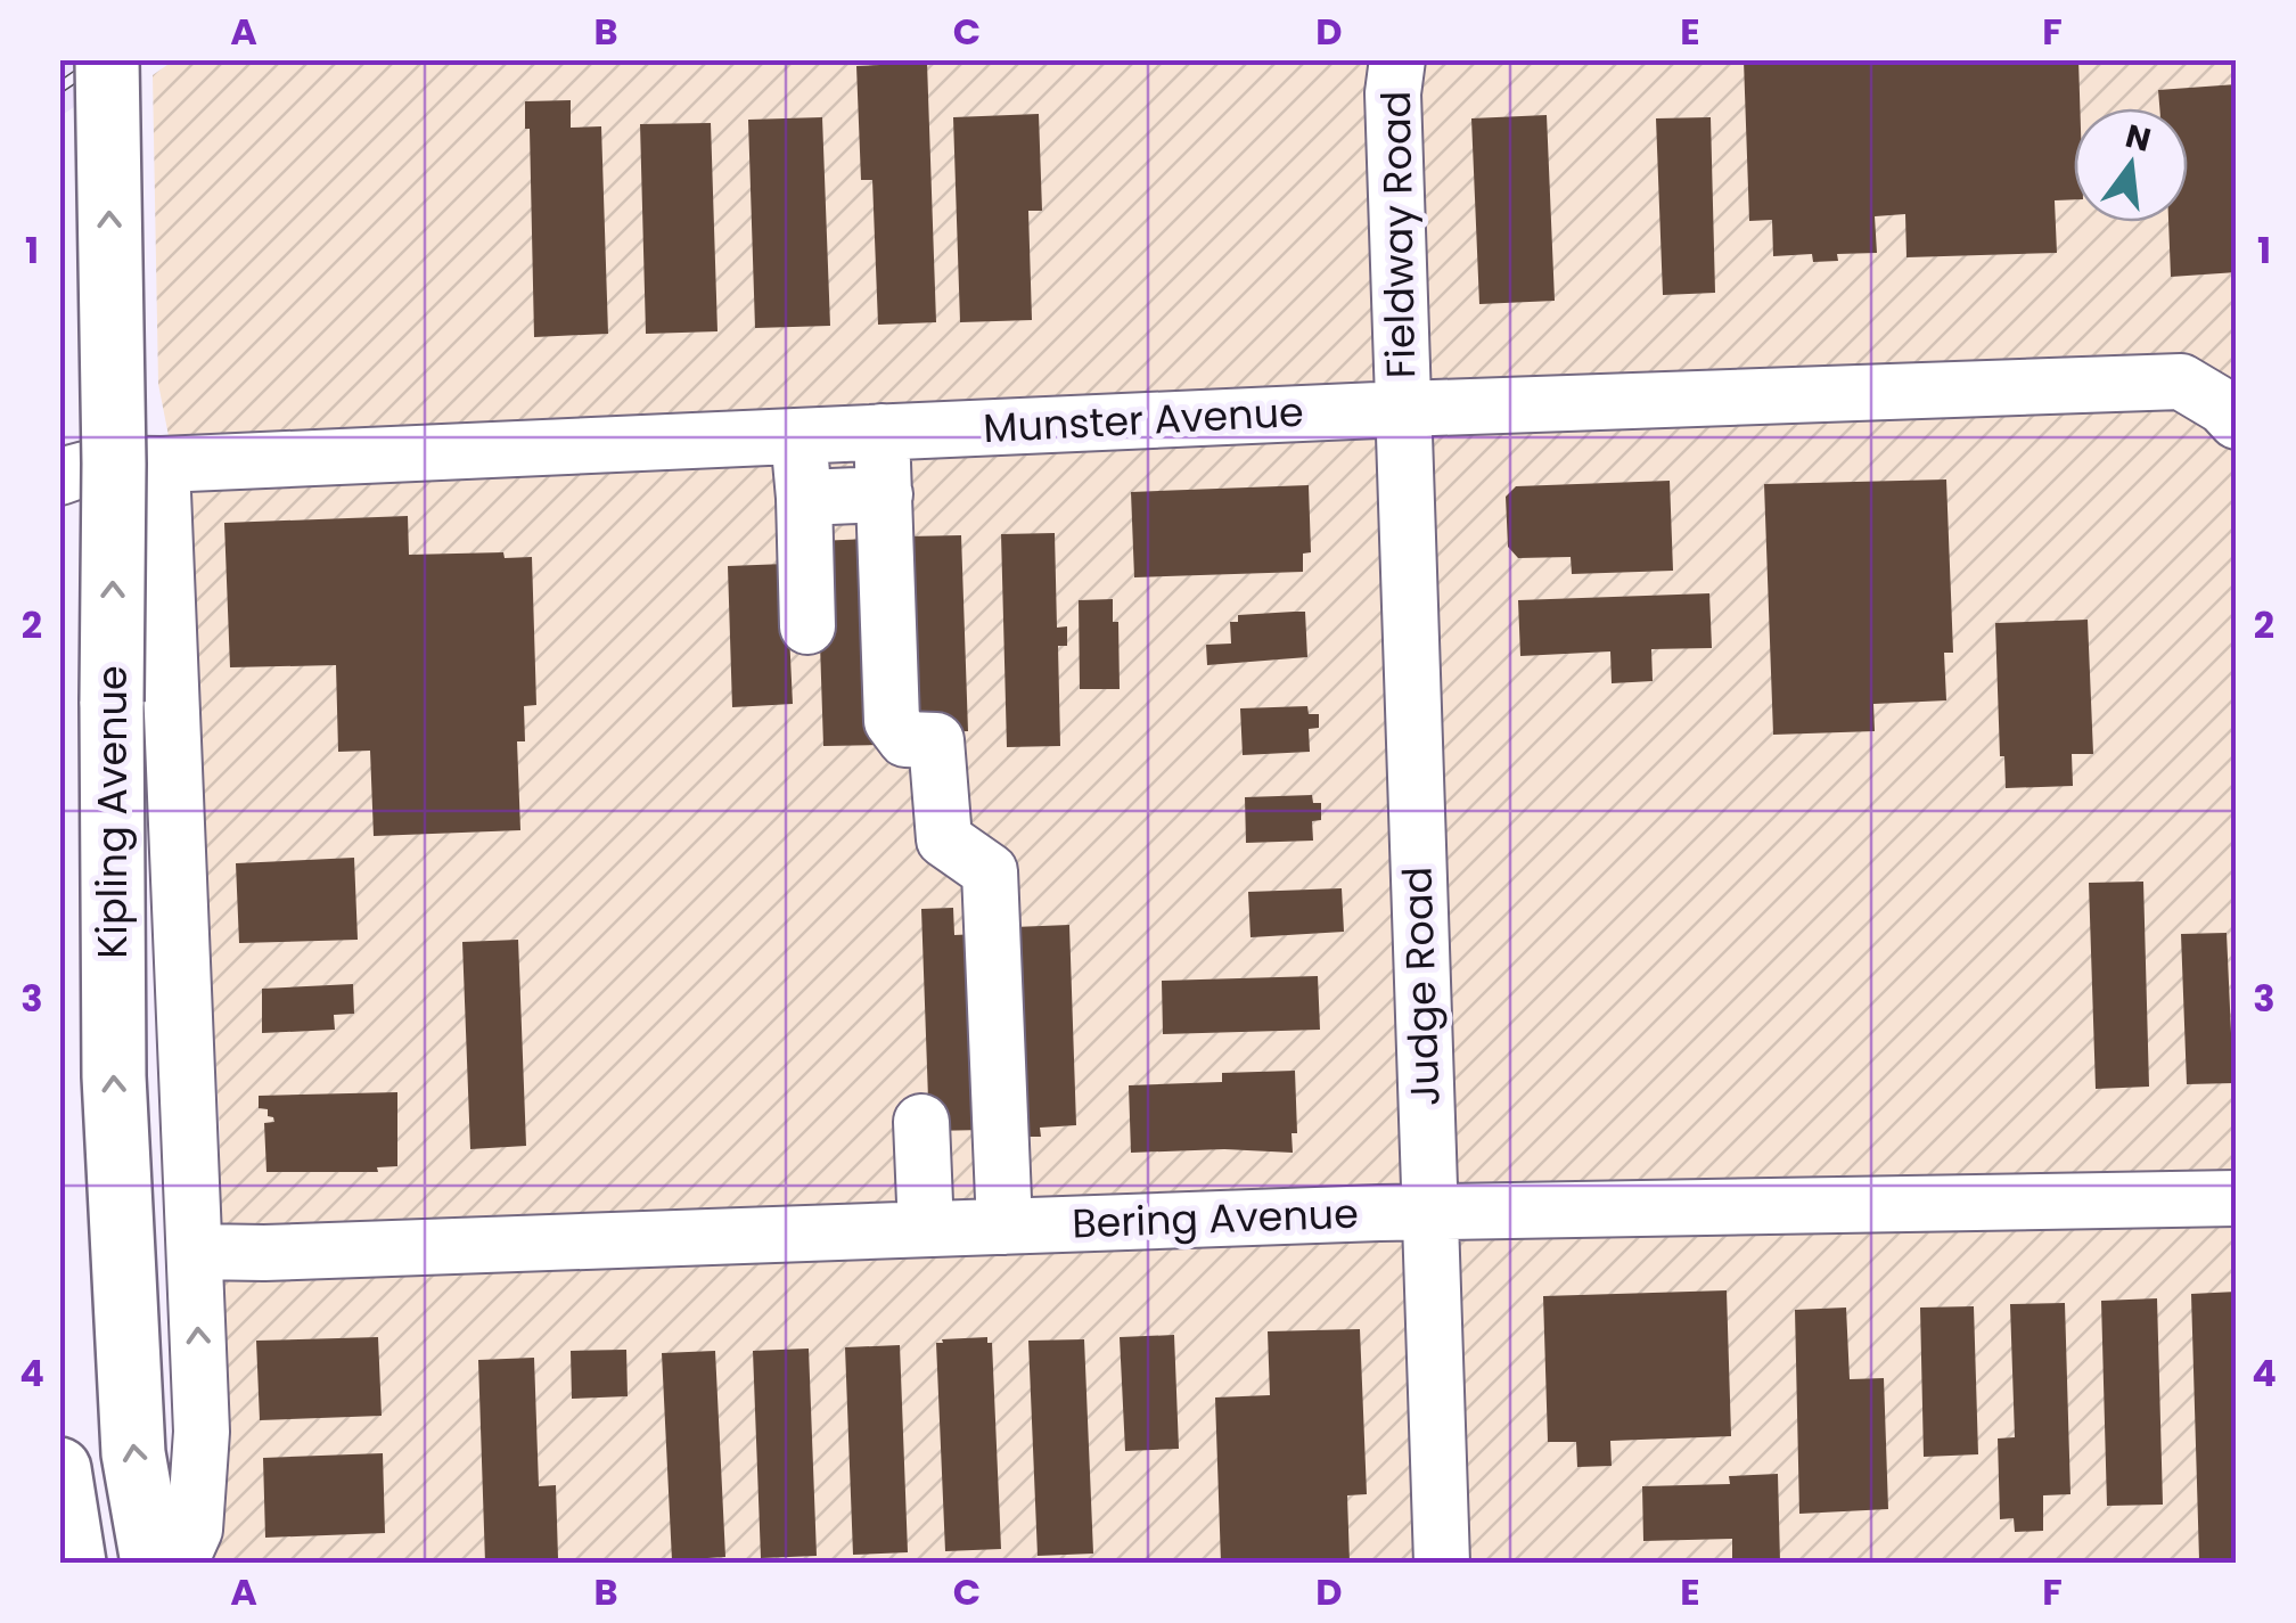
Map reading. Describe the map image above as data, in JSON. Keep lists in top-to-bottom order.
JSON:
{
  "streets": {
    "main road": ["Kipling Avenue"],
    "street": [
      "Fieldway Road",
      "Munster Avenue",
      "Judge Road",
      "Bering Avenue"
    ]
  },
  "crossings": [
    ["Fieldway Road", "Munster Avenue"],
    ["Fieldway Road", "Judge Road"],
    ["Munster Avenue", "Kipling Avenue"],
    ["Munster Avenue", "Judge Road"],
    ["Kipling Avenue", "Bering Avenue"],
    ["Judge Road", "Bering Avenue"]
  ],
  "one_way": ["Kipling Avenue"],
  "north": "top",
  "grid": {
    "columns": [
      "A",
      "B",
      "C",
      "D",
      "E",
      "F"
    ],
    "rows": [
      "1",
      "2",
      "3",
      "4"
    ]
  }
}
